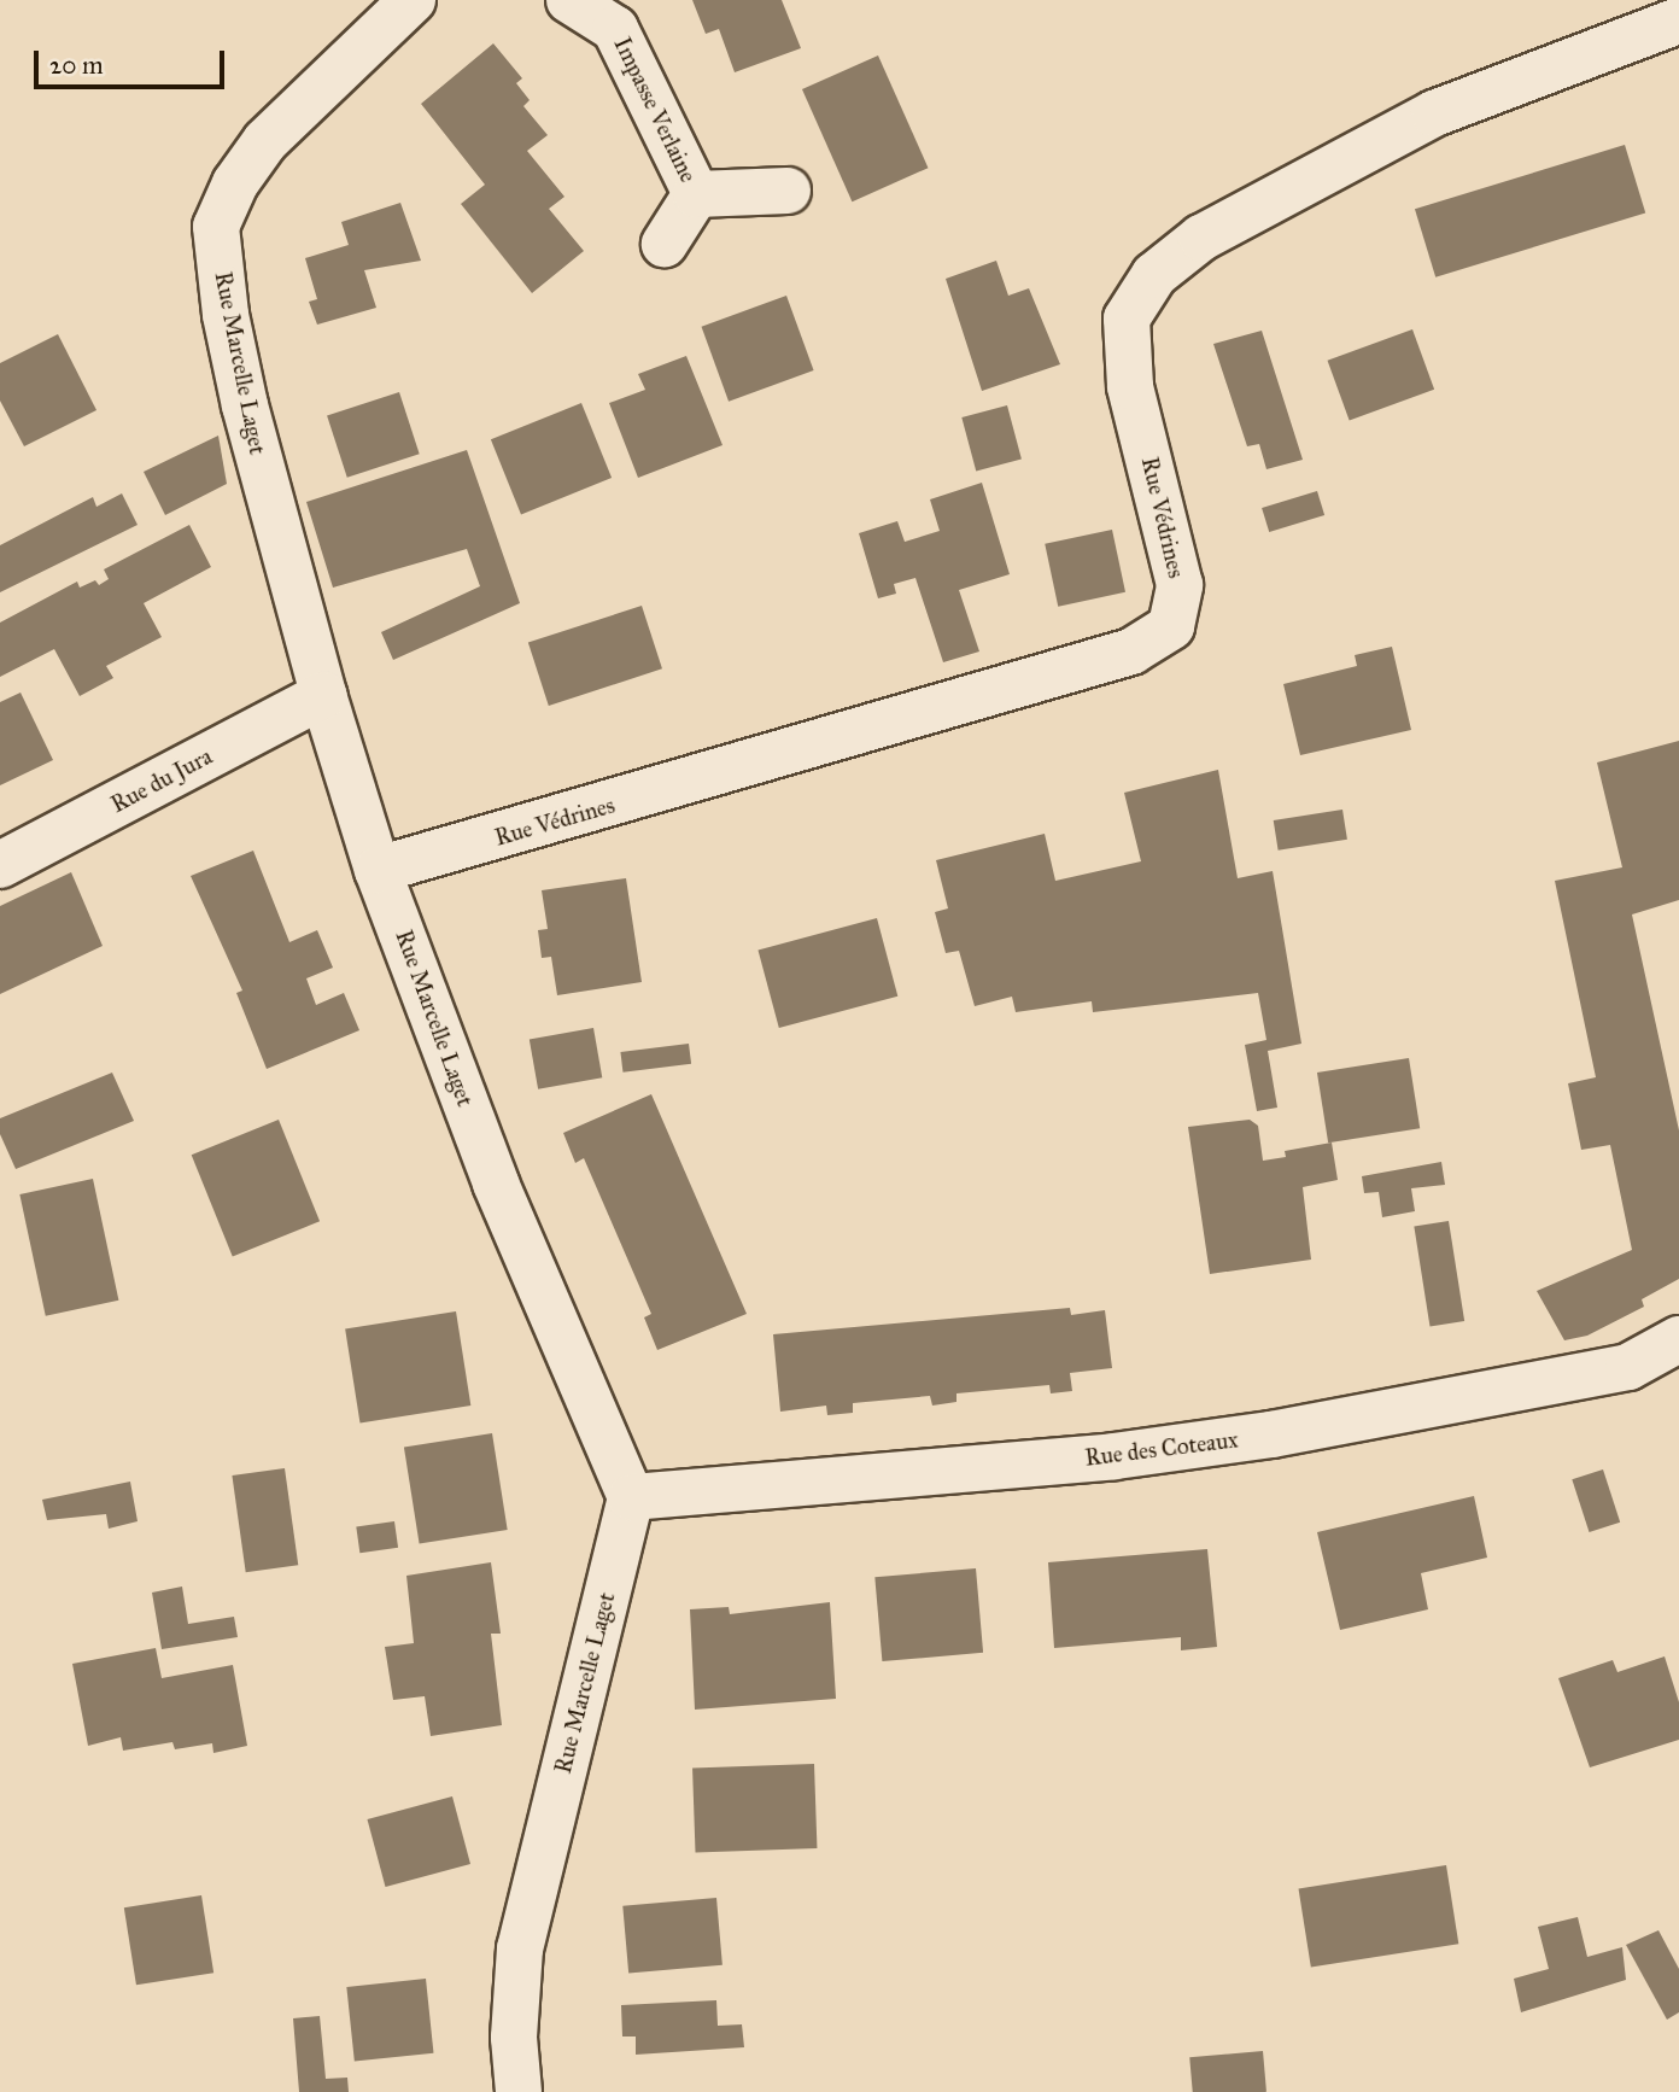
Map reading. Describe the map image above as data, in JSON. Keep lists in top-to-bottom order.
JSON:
{
  "streets": {
    "street": [
      "Impasse Verlaine",
      "Rue Marcelle Laget",
      "Rue Védrines",
      "Rue du Jura",
      "Rue des Coteaux"
    ]
  },
  "crossings": [
    ["Rue Marcelle Laget", "Rue Védrines"],
    ["Rue Marcelle Laget", "Rue du Jura"],
    ["Rue Marcelle Laget", "Rue des Coteaux"]
  ],
  "scale_bar": "20 m"
}
